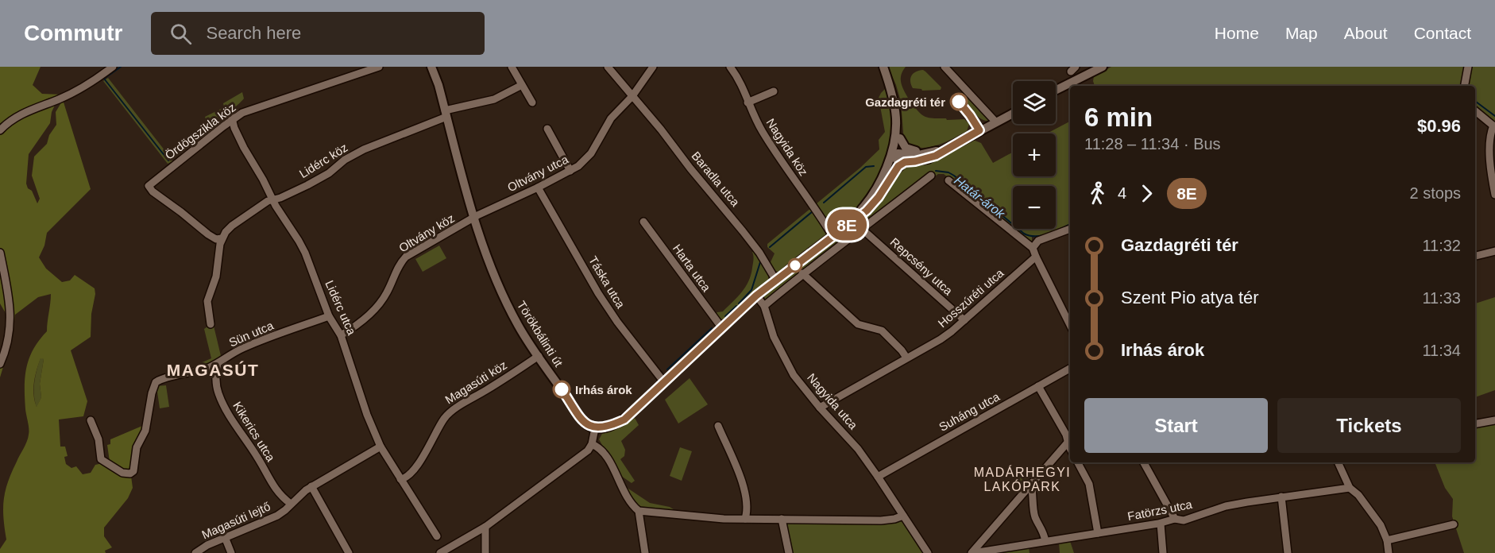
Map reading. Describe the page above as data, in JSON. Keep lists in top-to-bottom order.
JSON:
{
  "streets": {
    "street": [
      "Ördögszikla köz",
      "Nagyida köz",
      "Lidérc köz",
      "Oltvány utca",
      "Baradla utca",
      "Oltvány köz",
      "Repcsény utca",
      "Harta utca",
      "Táska utca",
      "Hosszúréti utca",
      "Lidérc utca",
      "Sün utca",
      "Törökbálinti út",
      "Magasúti köz",
      "Nagyida utca",
      "Suháng utca",
      "Kikerics utca",
      "Fatörzs utca",
      "Magasúti lejtő"
    ]
  },
  "crossings": [
    ["Ördögszikla köz", "Lidérc köz"],
    ["Ördögszikla köz", "Lidérc utca"],
    ["Lidérc köz", "Lidérc utca"],
    ["Lidérc köz", "Törökbálinti út"],
    ["Oltvány utca", "Baradla utca"],
    ["Oltvány utca", "Oltvány köz"],
    ["Oltvány utca", "Táska utca"],
    ["Oltvány utca", "Törökbálinti út"],
    ["Oltvány köz", "Lidérc utca"],
    ["Oltvány köz", "Törökbálinti út"],
    ["Repcsény utca", "Hosszúréti utca"],
    ["Hosszúréti utca", "Nagyida utca"],
    ["Lidérc utca", "Sün utca"],
    ["Lidérc utca", "Magasúti köz"],
    ["Lidérc utca", "Magasúti lejtő"],
    ["Sün utca", "Kikerics utca"],
    ["Törökbálinti út", "Magasúti köz"],
    ["Nagyida utca", "Suháng utca"],
    ["Kikerics utca", "Magasúti lejtő"]
  ],
  "districts": ["MAGASÚT", "MADÁRHEGYI LAKÓPARK"],
  "water": ["Határ-árok"],
  "places": ["Gazdagréti tér", "Irhás árok"],
  "lines": ["bus line 8E"],
  "page": {
    "header": "Commutr",
    "search": "Search here",
    "nav": [
      "Home",
      "Map",
      "About",
      "Contact"
    ],
    "on_map": "8E",
    "map_buttons": ["+", "−"],
    "heading": ["6 min", "11:28 – 11:34 · Bus", "$0.96"],
    "legs": ["4", "8E", "2 stops"],
    "list": [
      {
        "name": "Gazdagréti tér",
        "value": "11:32"
      },
      {
        "name": "Szent Pio atya tér",
        "value": "11:33"
      },
      {
        "name": "Irhás árok",
        "value": "11:34"
      }
    ],
    "buttons": ["Start", "Tickets"]
  }
}
